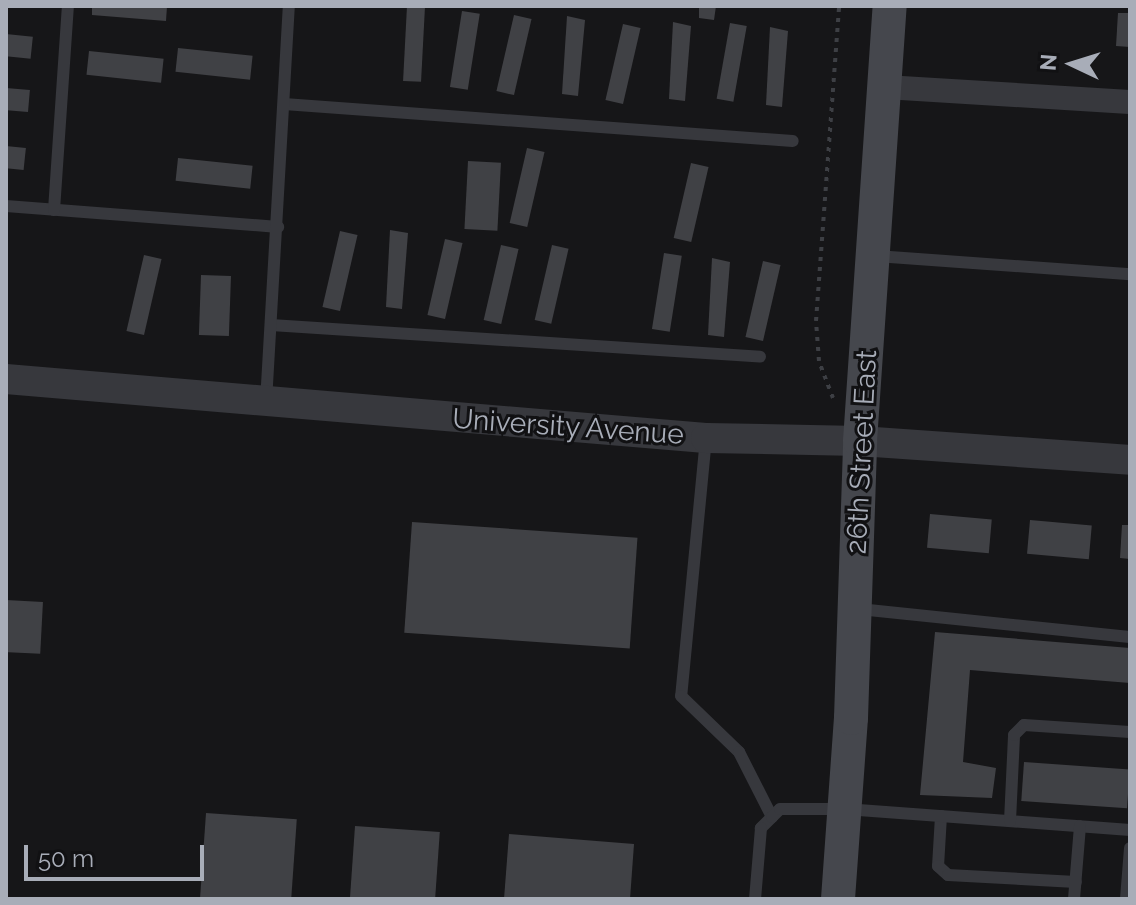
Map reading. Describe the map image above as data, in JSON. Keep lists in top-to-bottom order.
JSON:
{
  "streets": {
    "main road": ["26th Street East"],
    "street": ["University Avenue"]
  },
  "crossings": [
    ["University Avenue", "26th Street East"]
  ],
  "scale_bar": "50 m",
  "north": "left"
}
